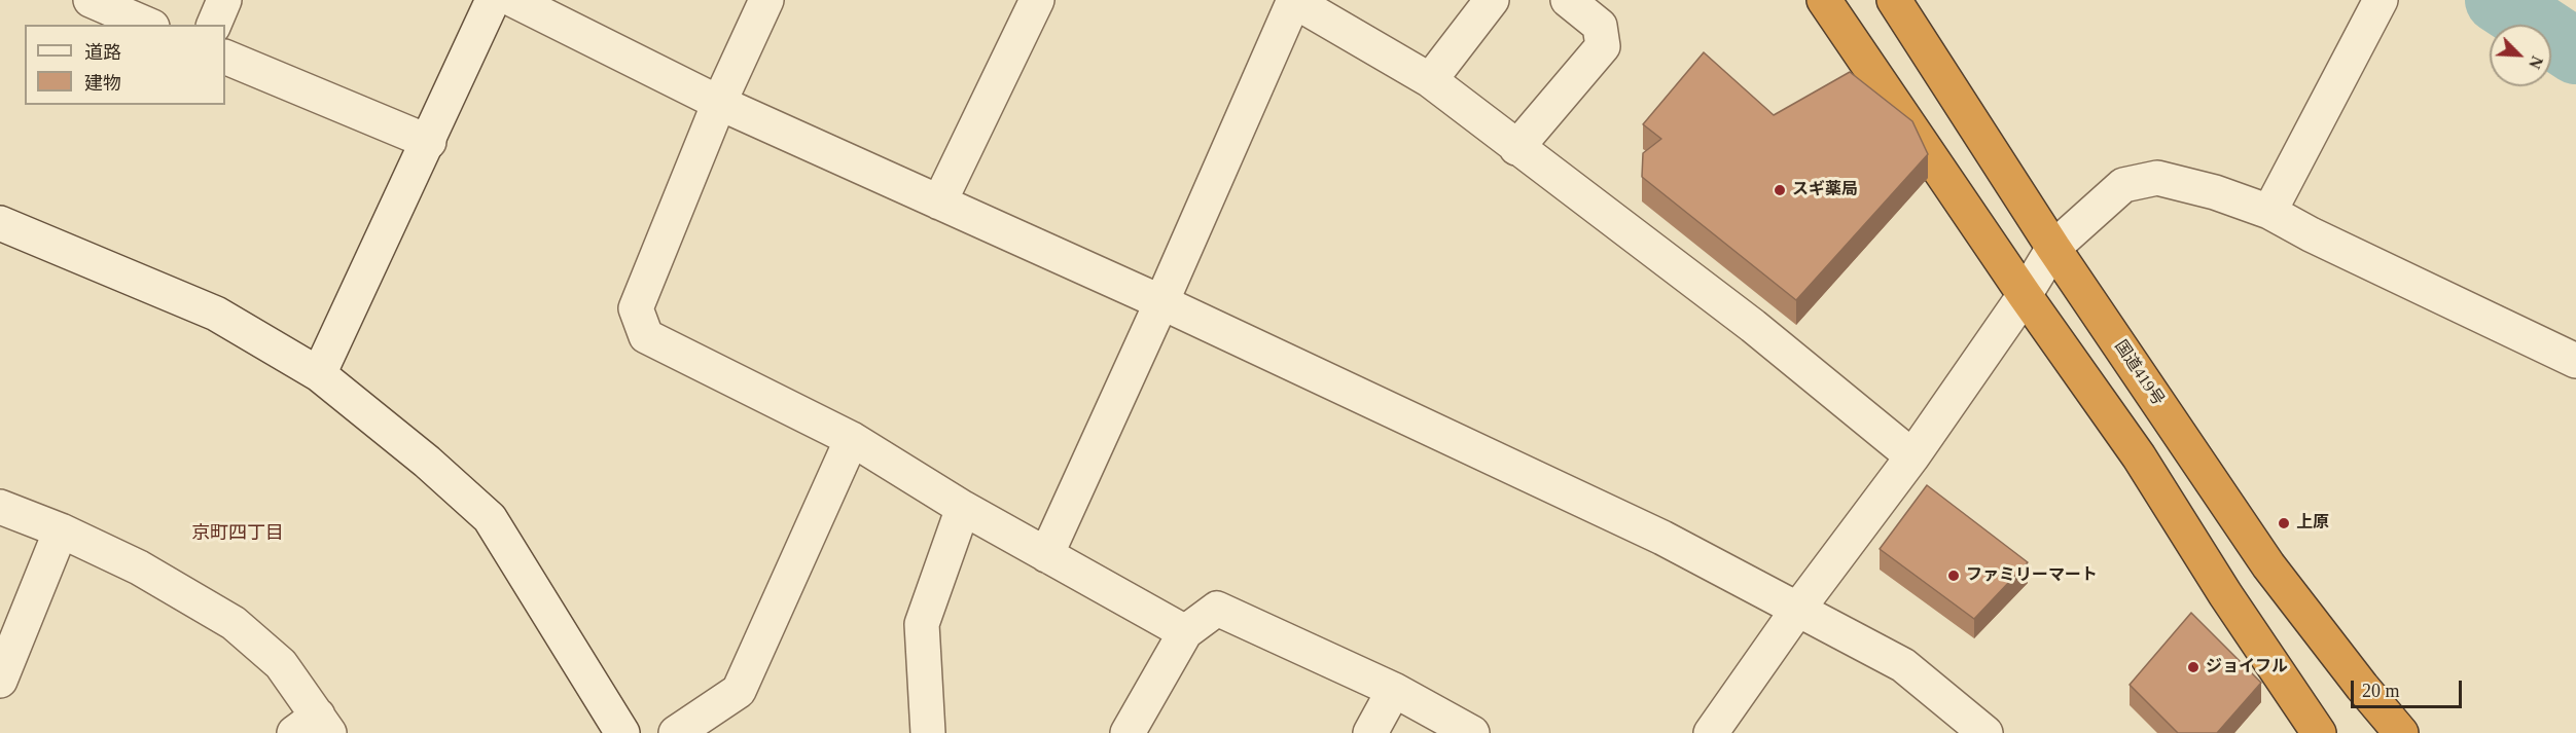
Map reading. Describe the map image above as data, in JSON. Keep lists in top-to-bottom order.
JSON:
{
  "streets": {
    "highway": ["国道419号"]
  },
  "districts": ["京町四丁目"],
  "places": [
    "スギ薬局",
    "上原",
    "ファミリーマート",
    "ジョイフル"
  ],
  "legend": ["道路", "建物"],
  "scale_bar": "20 m",
  "north": "bottom right"
}
